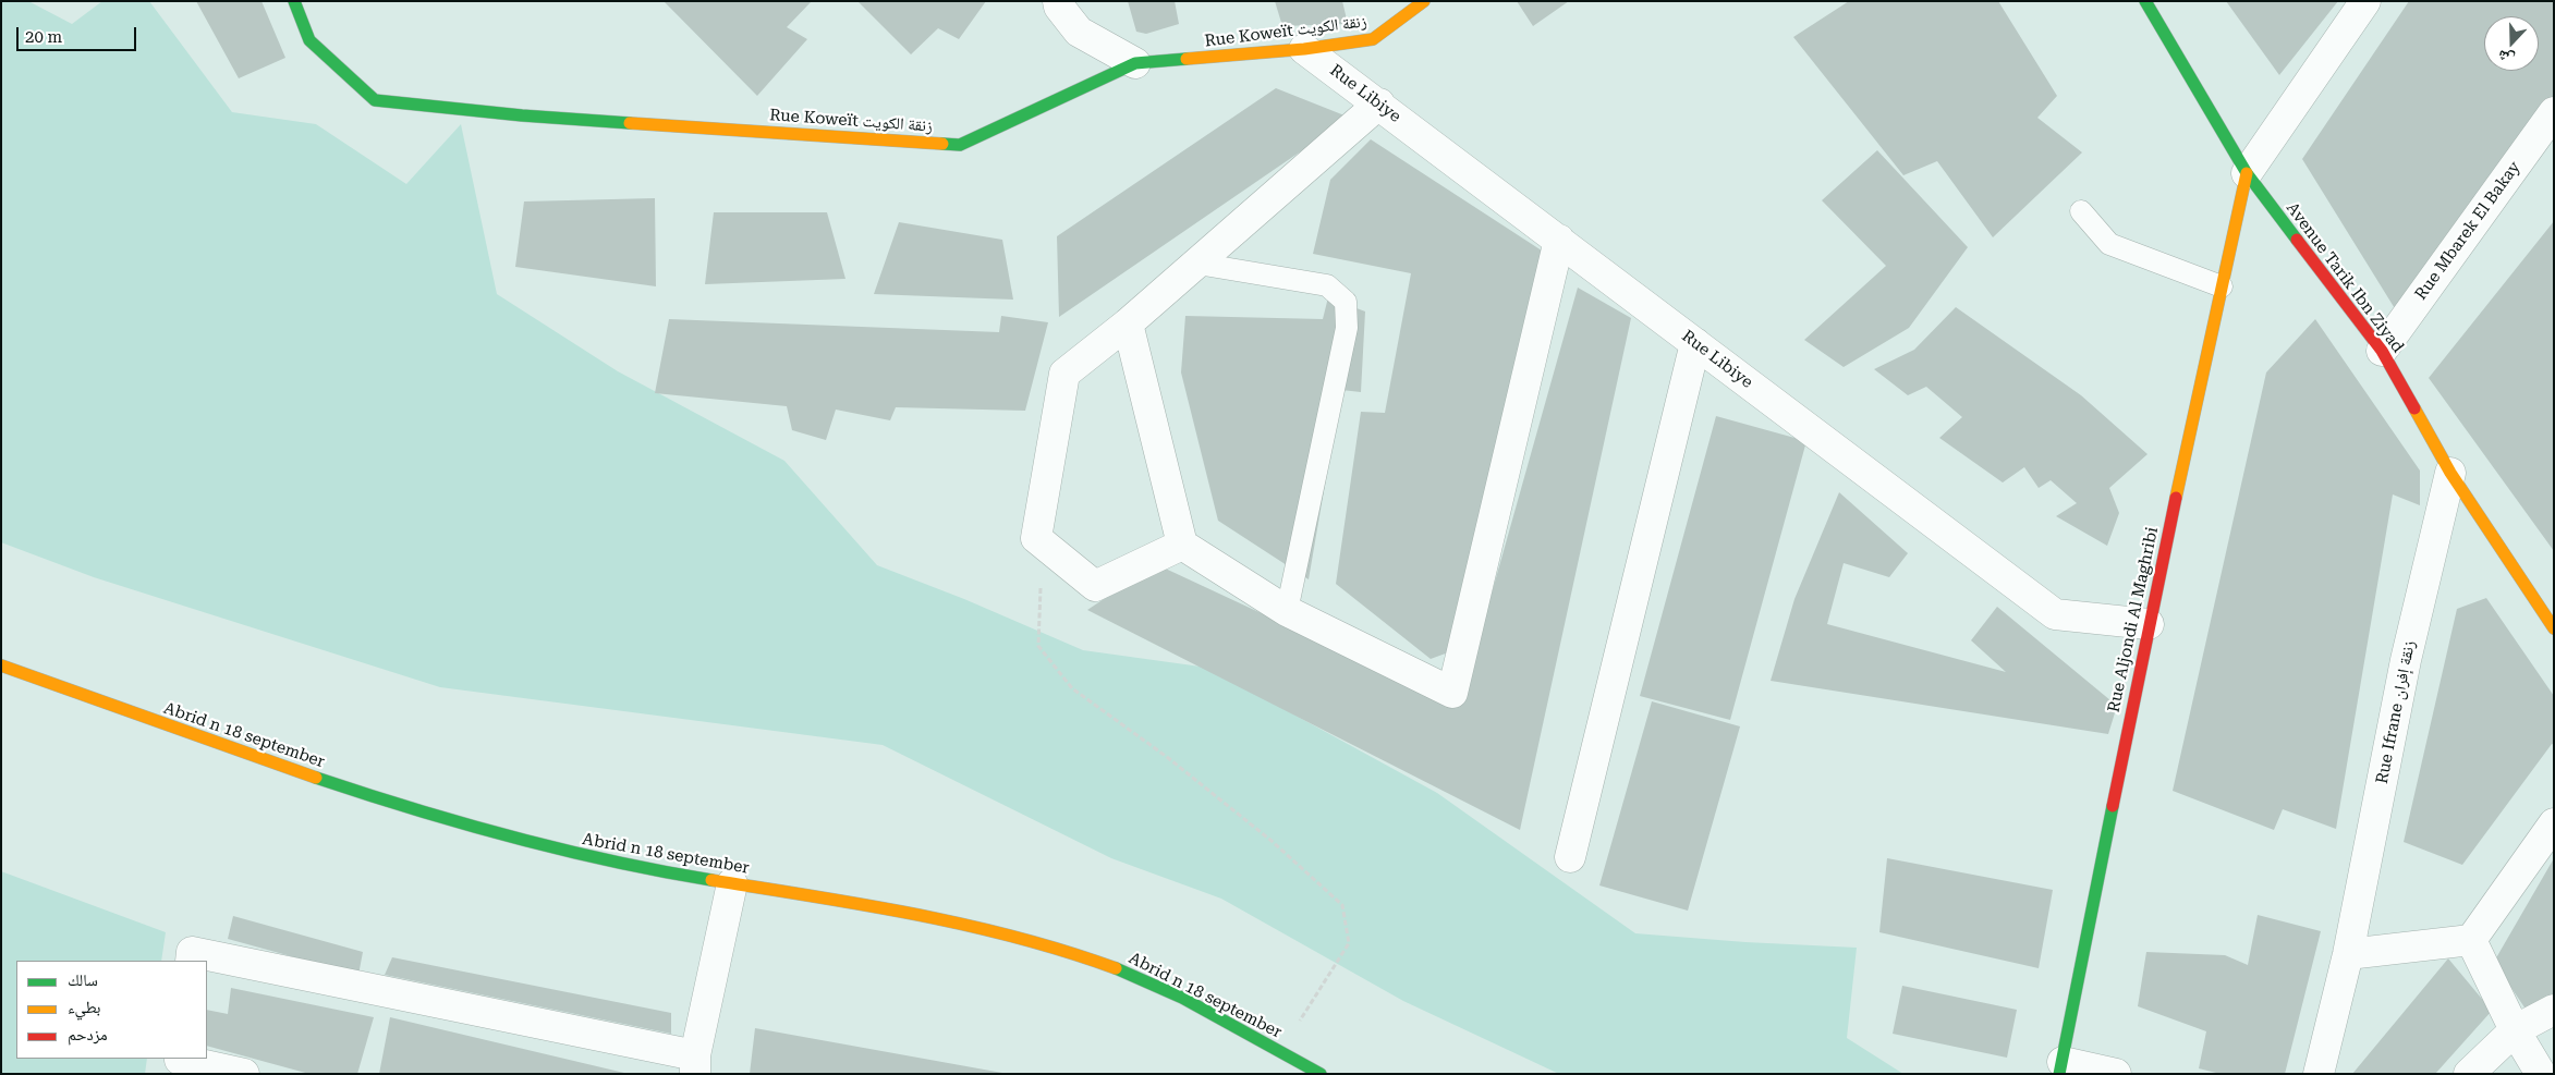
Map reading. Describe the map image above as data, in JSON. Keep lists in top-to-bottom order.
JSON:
{
  "streets": {
    "street": [
      "Rue Koweït زنقة الكويت",
      "Rue Libiye",
      "Rue Mbarek El Bakay",
      "Avenue Tarik Ibn Ziyad",
      "Rue Aljondi Al Maghribi",
      "Rue Ifrane زنقة إفران",
      "Abrid n 18 september"
    ]
  },
  "crossings": [
    ["Rue Koweït زنقة الكويت", "Rue Libiye"],
    ["Rue Libiye", "Rue Aljondi Al Maghribi"],
    ["Rue Mbarek El Bakay", "Avenue Tarik Ibn Ziyad"],
    ["Avenue Tarik Ibn Ziyad", "Rue Aljondi Al Maghribi"],
    ["Avenue Tarik Ibn Ziyad", "Rue Ifrane زنقة إفران"]
  ],
  "legend": ["سالك", "بطيء", "مزدحم"],
  "scale_bar": "20 m",
  "north": "bottom"
}
